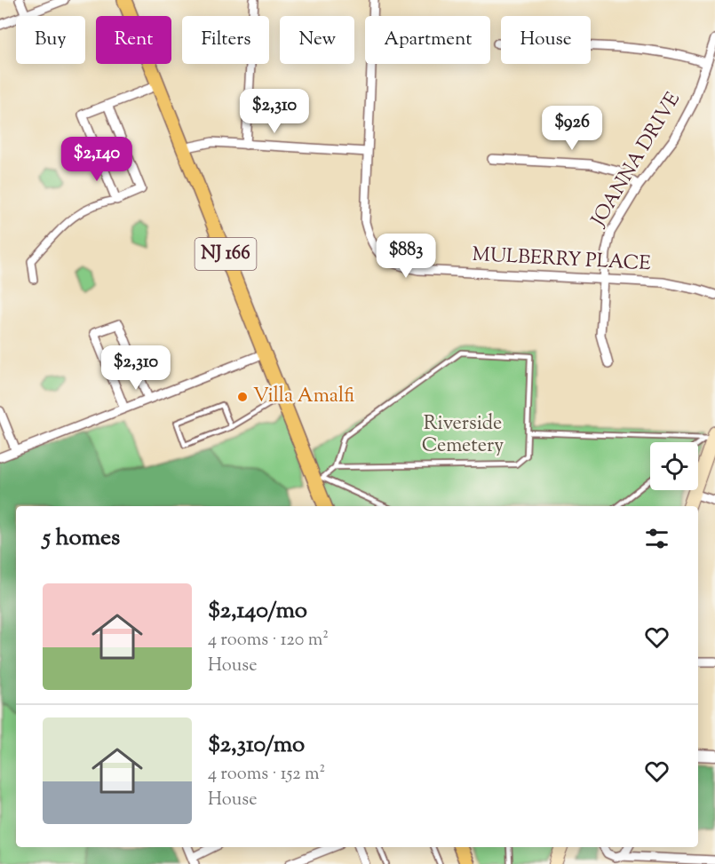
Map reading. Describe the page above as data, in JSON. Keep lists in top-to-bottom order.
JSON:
{
  "streets": {
    "main road": ["NJ 166"],
    "street": ["JOANNA DRIVE", "MULBERRY PLACE"]
  },
  "crossings": [
    ["JOANNA DRIVE", "MULBERRY PLACE"]
  ],
  "parks": ["Riverside Cemetery"],
  "places": ["Villa Amalfi"],
  "page": {
    "chip": [
      "Buy",
      "Rent",
      "Filters",
      "New",
      "Apartment",
      "House"
    ],
    "price": [
      "$2,310",
      "$926",
      "$2,140",
      "$883",
      "$2,310"
    ],
    "heading": "5 homes",
    "list": [
      {
        "name": "$2,140/mo",
        "note": "4 rooms · 120 m² · House"
      },
      {
        "name": "$2,310/mo",
        "note": "4 rooms · 152 m² · House"
      }
    ]
  }
}
